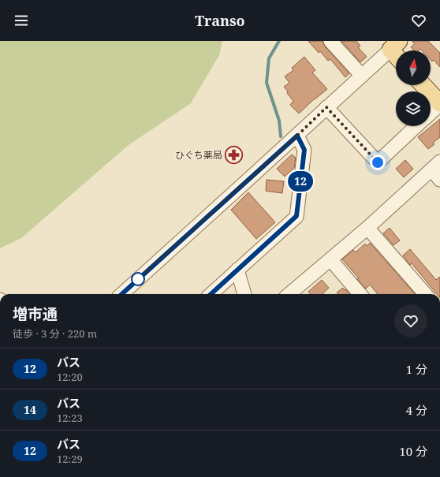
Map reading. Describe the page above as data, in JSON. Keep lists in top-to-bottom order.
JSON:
{
  "places": {
    "pharmacy": ["ひぐち薬局"]
  },
  "lines": ["bus line 12"],
  "north": "top",
  "page": {
    "header": "Transo",
    "on_map": "12",
    "heading": ["増市通", "徒歩 · 3 分 · 220 m"],
    "list": [
      {
        "mark": "12",
        "name": "バス",
        "note": "12:20",
        "value": "1 分"
      },
      {
        "mark": "14",
        "name": "バス",
        "note": "12:23",
        "value": "4 分"
      },
      {
        "mark": "12",
        "name": "バス",
        "note": "12:29",
        "value": "10 分"
      }
    ]
  }
}
